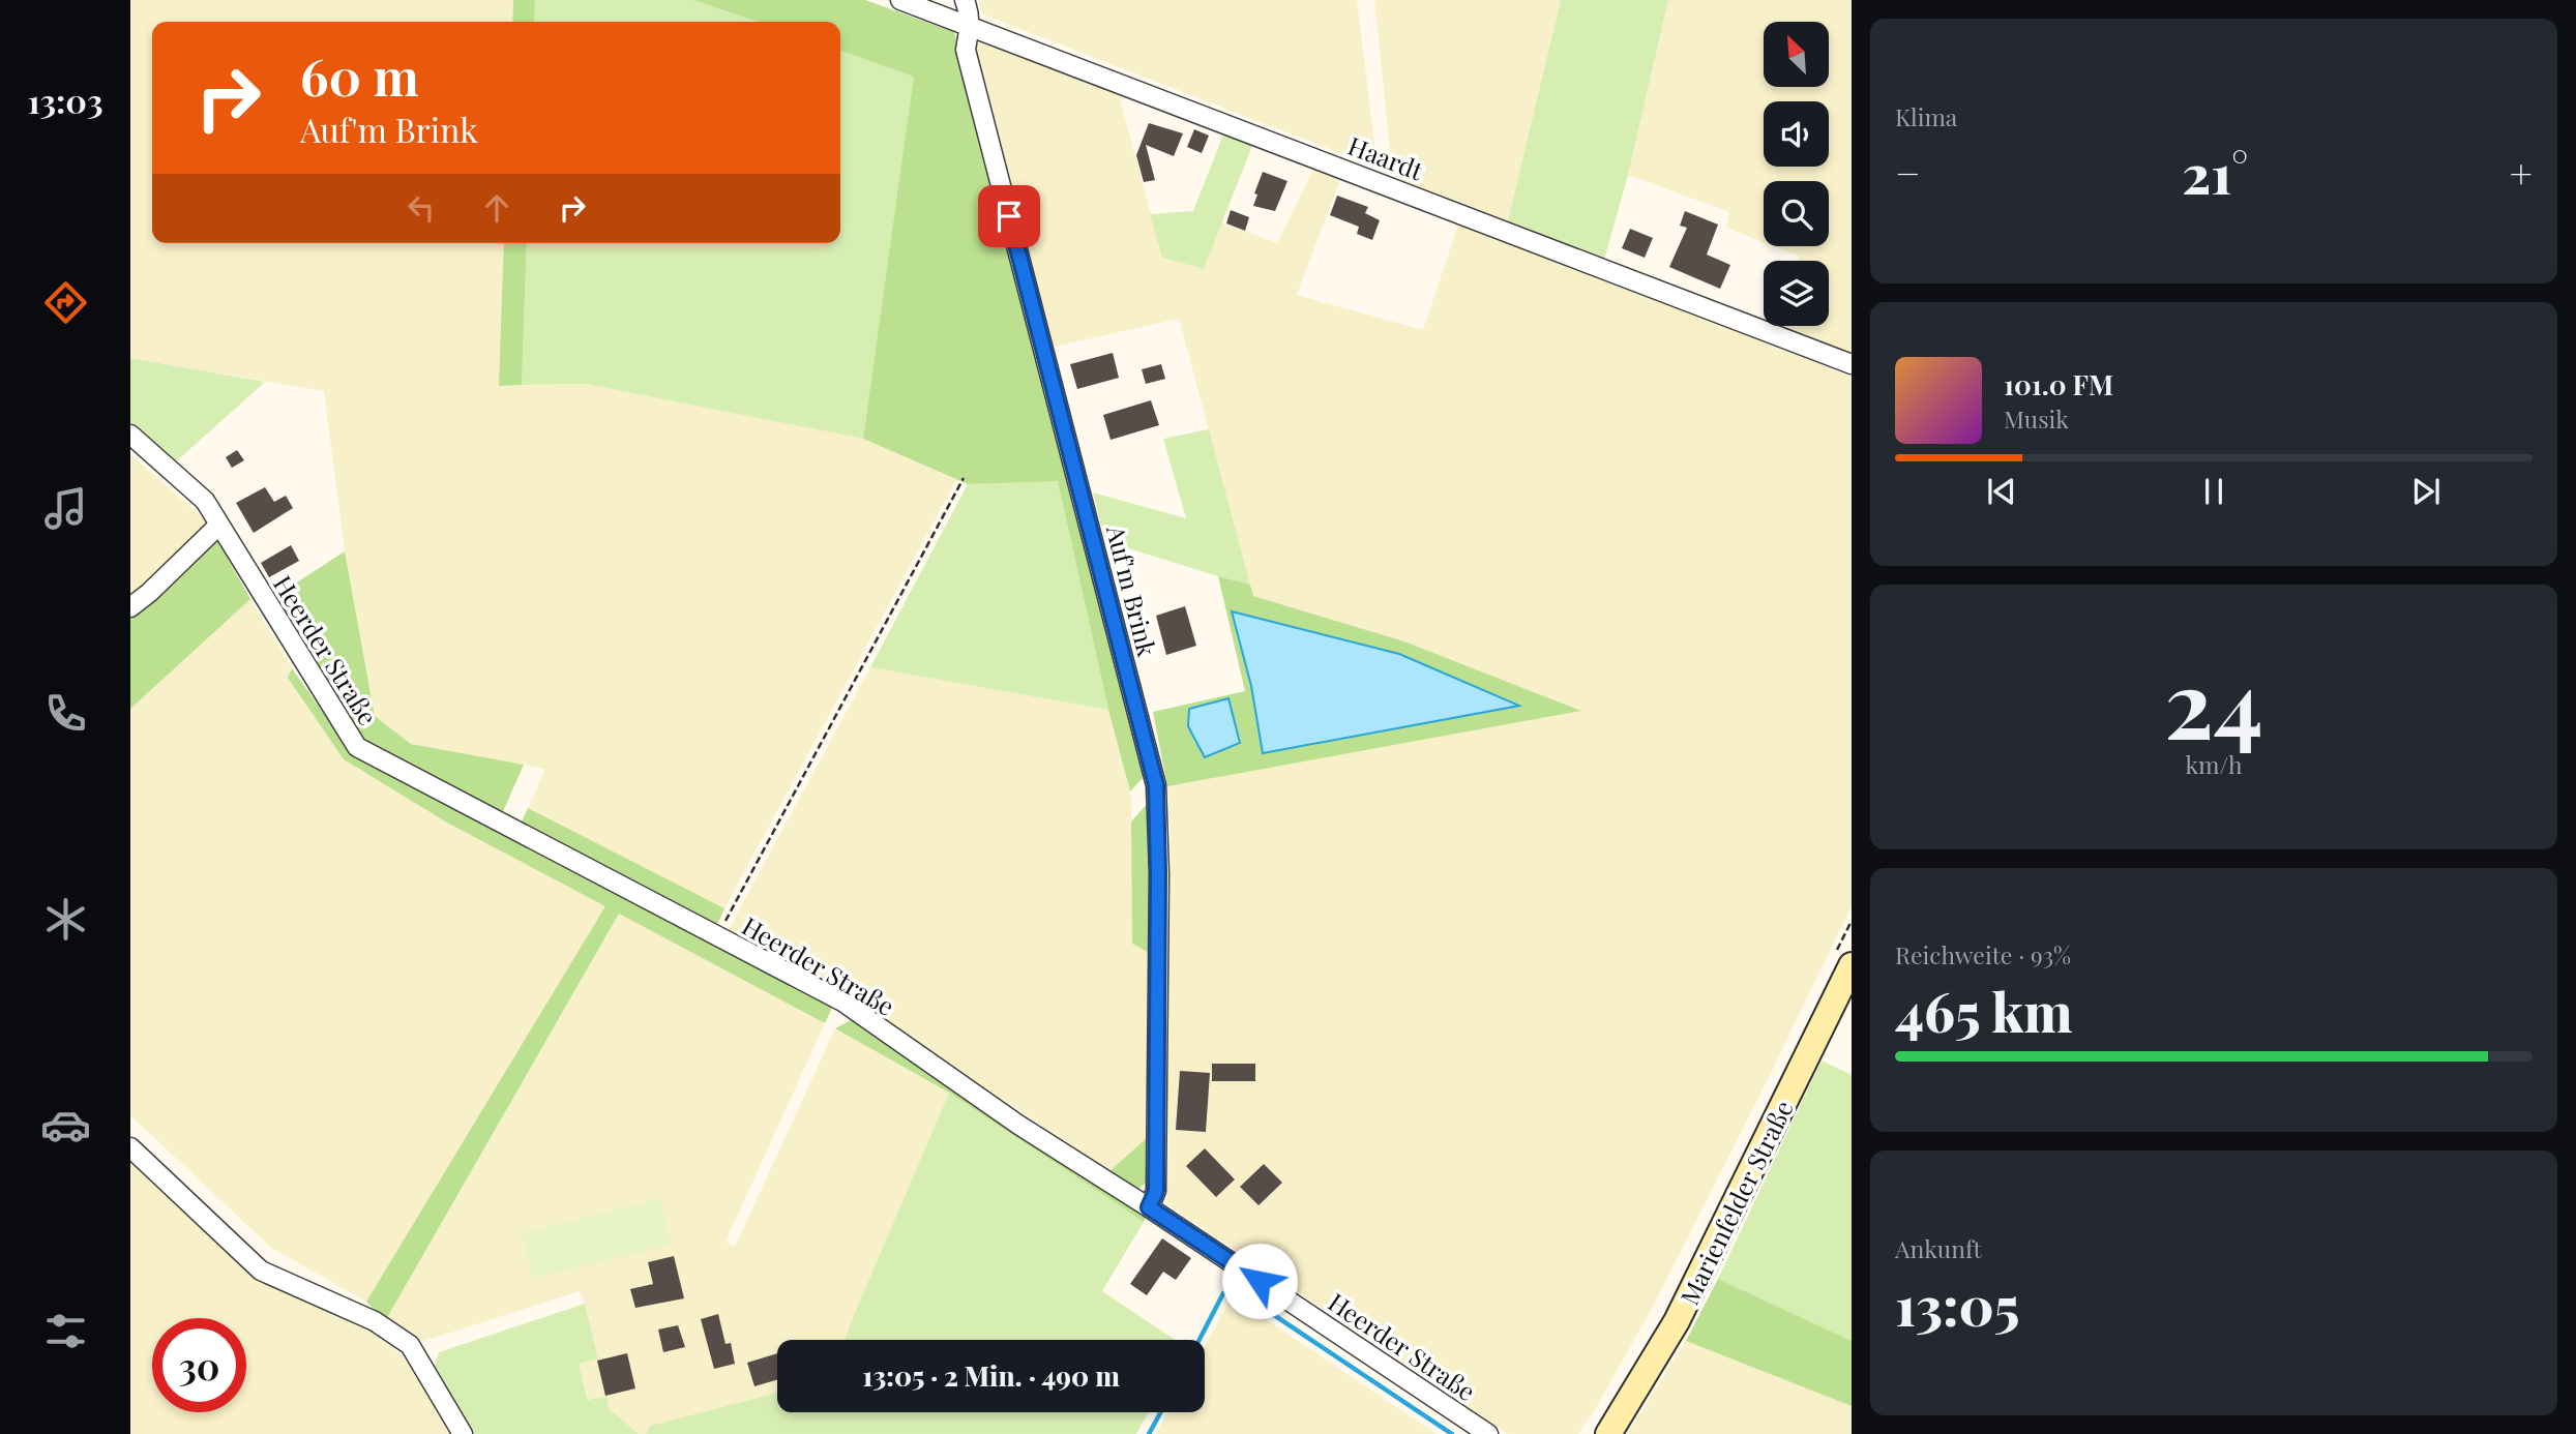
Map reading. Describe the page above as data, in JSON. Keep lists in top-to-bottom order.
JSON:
{
  "streets": {
    "main road": ["Marienfelder Straße"],
    "street": ["Haardt", "Auf'm Brink", "Heerder Straße"]
  },
  "crossings": [
    ["Haardt", "Auf'm Brink"],
    ["Auf'm Brink", "Heerder Straße"]
  ],
  "north": "top left",
  "page": {
    "tabs": "13:03",
    "tile": [
      "Klima",
      ["24", "km/h"],
      ["Reichweite · 93%", "465 km"],
      ["Ankunft", "13:05"]
    ],
    "turn": ["60 m", "Auf'm Brink"],
    "heat": ["−", "21°", "+"],
    "song": ["101.0 FM", "Musik"],
    "limit": "30",
    "trip": "13:05 · 2 Min. · 490 m"
  }
}
